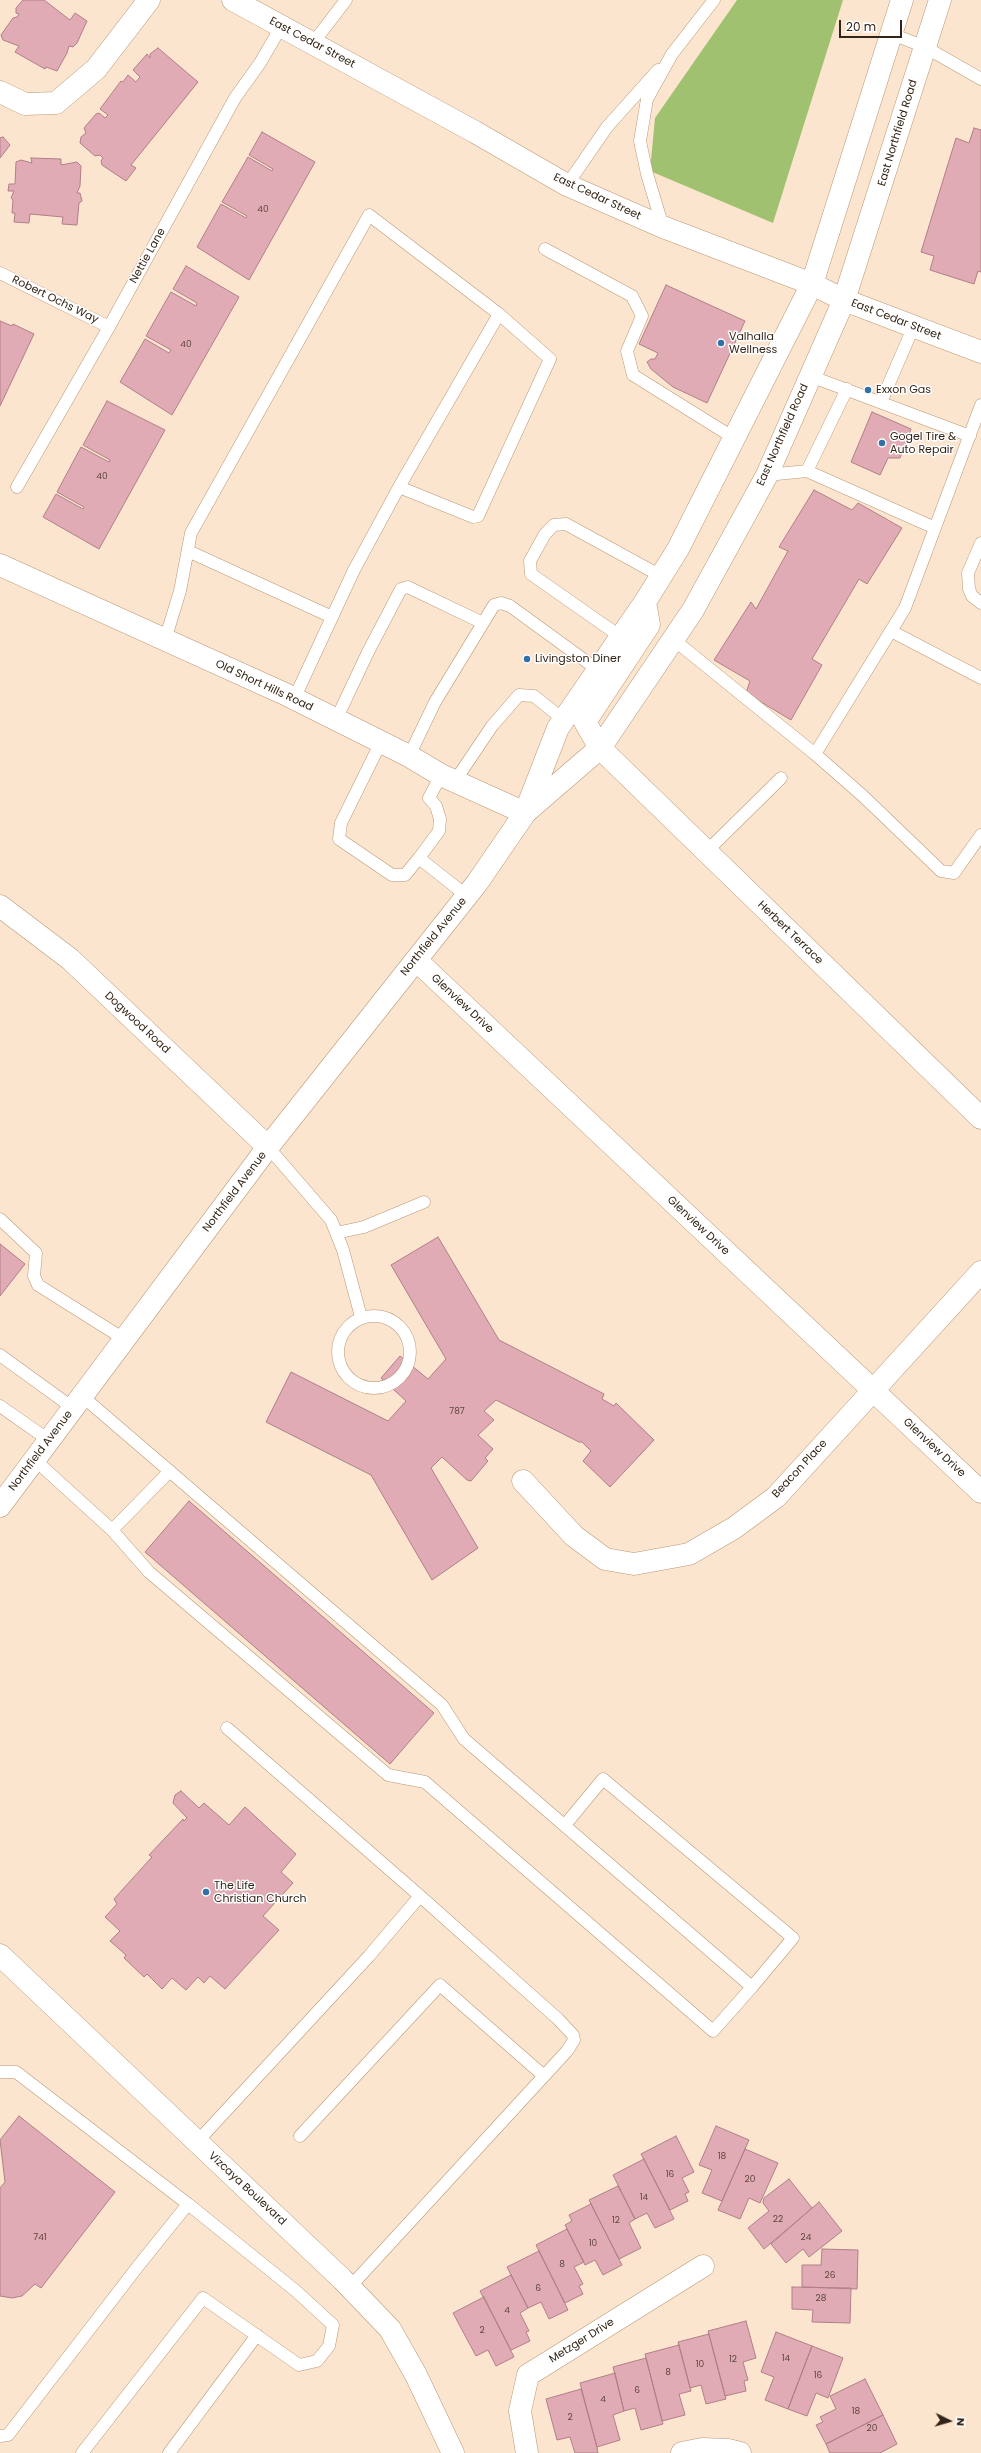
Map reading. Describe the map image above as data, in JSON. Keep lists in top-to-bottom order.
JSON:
{
  "streets": {
    "street": [
      "East Cedar Street",
      "East Northfield Road",
      "Old Short Hills Road",
      "Herbert Terrace",
      "Northfield Avenue",
      "Glenview Drive",
      "Dogwood Road",
      "Beacon Place",
      "Vizcaya Boulevard",
      "Metzger Drive"
    ],
    "lane": ["Nettie Lane", "Robert Ochs Way"]
  },
  "crossings": [
    ["East Cedar Street", "East Northfield Road"],
    ["East Cedar Street", "Nettie Lane"],
    ["East Northfield Road", "Old Short Hills Road"],
    ["East Northfield Road", "Herbert Terrace"],
    ["East Northfield Road", "Northfield Avenue"],
    ["Nettie Lane", "Robert Ochs Way"],
    ["Northfield Avenue", "Glenview Drive"],
    ["Northfield Avenue", "Dogwood Road"],
    ["Glenview Drive", "Beacon Place"]
  ],
  "places": [
    "Valhalla Wellness",
    "Exxon Gas",
    "Gogel Tire & Auto Repair",
    "Livingston Diner",
    "The Life Christian Church"
  ],
  "house_numbers": [
    "40",
    "40",
    "40",
    "787",
    "18",
    "16",
    "20",
    "14",
    "22",
    "12",
    "741",
    "24",
    "10",
    "8",
    "26",
    "6",
    "28",
    "4",
    "2",
    "14",
    "12",
    "10",
    "8",
    "16",
    "6",
    "4",
    "18",
    "2",
    "20"
  ],
  "scale_bar": "20 m",
  "north": "right"
}
